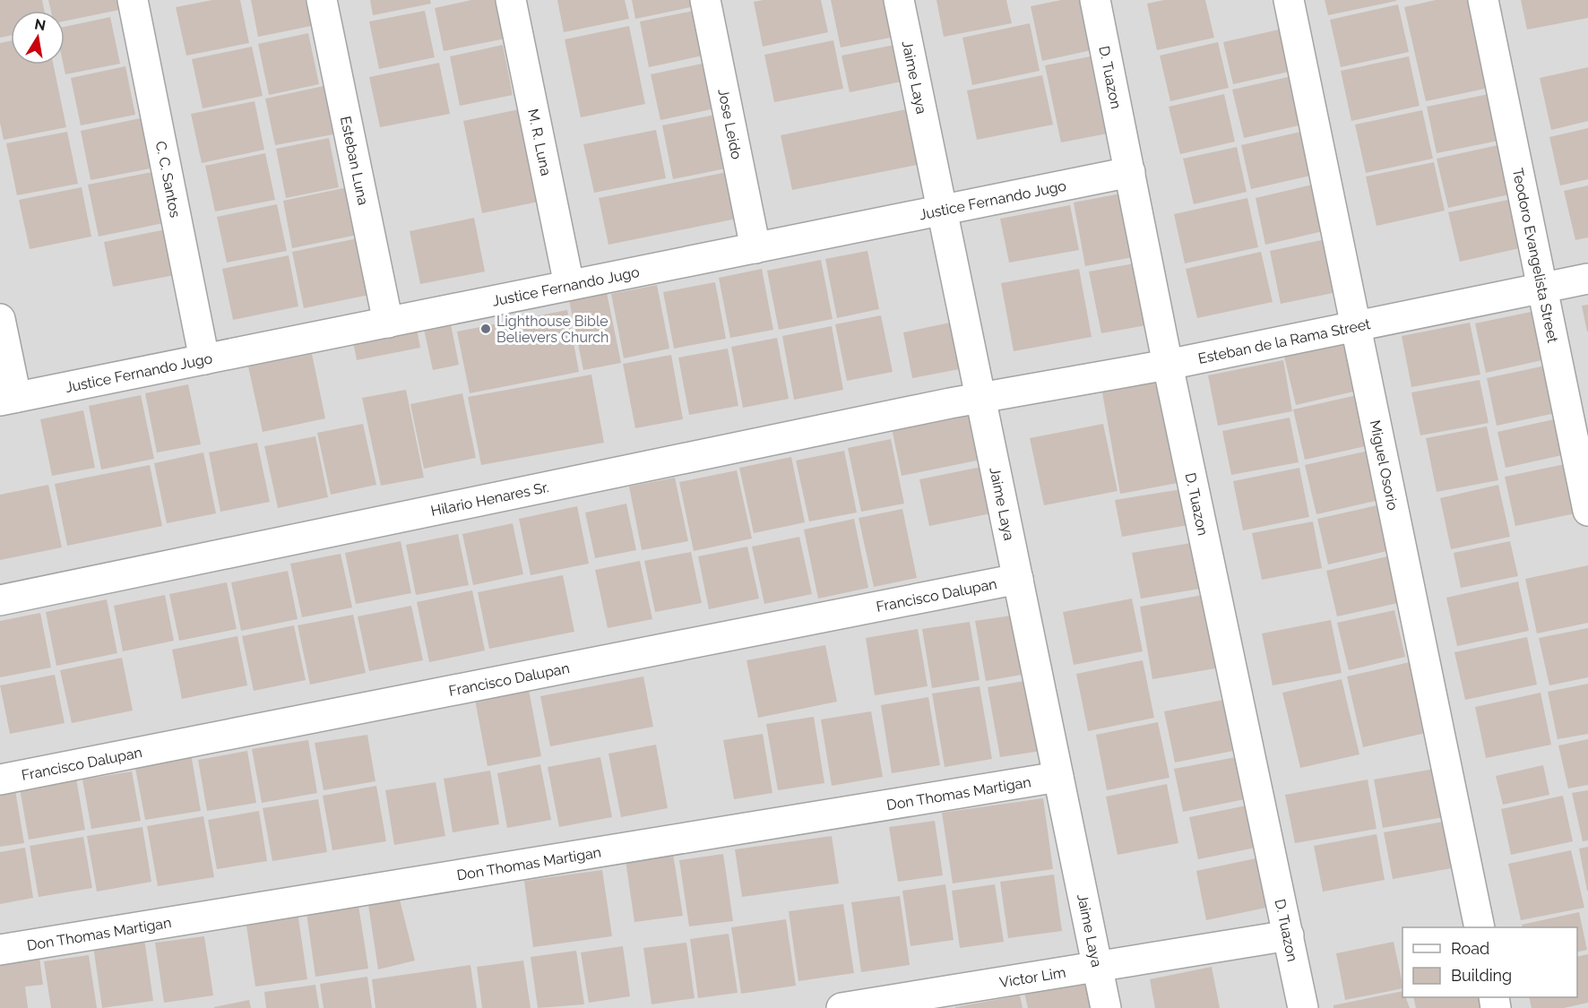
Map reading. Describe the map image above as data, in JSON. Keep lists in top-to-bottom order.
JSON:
{
  "streets": {
    "street": [
      "Jaime Laya",
      "D. Tuazon",
      "Jose Leido",
      "M. R. Luna",
      "Esteban Luna",
      "C. C. Santos",
      "Justice Fernando Jugo",
      "Teodoro Evangelista Street",
      "Esteban de la Rama Street",
      "Miguel Osorio",
      "Hilario Henares Sr.",
      "Francisco Dalupan",
      "Don Thomas Martigan",
      "Victor Lim"
    ]
  },
  "crossings": [
    ["Jaime Laya", "Justice Fernando Jugo"],
    ["Jaime Laya", "Esteban de la Rama Street"],
    ["Jaime Laya", "Hilario Henares Sr."],
    ["Jaime Laya", "Francisco Dalupan"],
    ["Jaime Laya", "Don Thomas Martigan"],
    ["Jaime Laya", "Victor Lim"],
    ["D. Tuazon", "Justice Fernando Jugo"],
    ["D. Tuazon", "Esteban de la Rama Street"],
    ["D. Tuazon", "Victor Lim"],
    ["Jose Leido", "Justice Fernando Jugo"],
    ["M. R. Luna", "Justice Fernando Jugo"],
    ["Esteban Luna", "Justice Fernando Jugo"],
    ["C. C. Santos", "Justice Fernando Jugo"],
    ["Teodoro Evangelista Street", "Esteban de la Rama Street"],
    ["Esteban de la Rama Street", "Miguel Osorio"],
    ["Esteban de la Rama Street", "Hilario Henares Sr."]
  ],
  "places": ["Lighthouse Bible Believers Church"],
  "legend": ["Road", "Building"],
  "north": "top"
}
